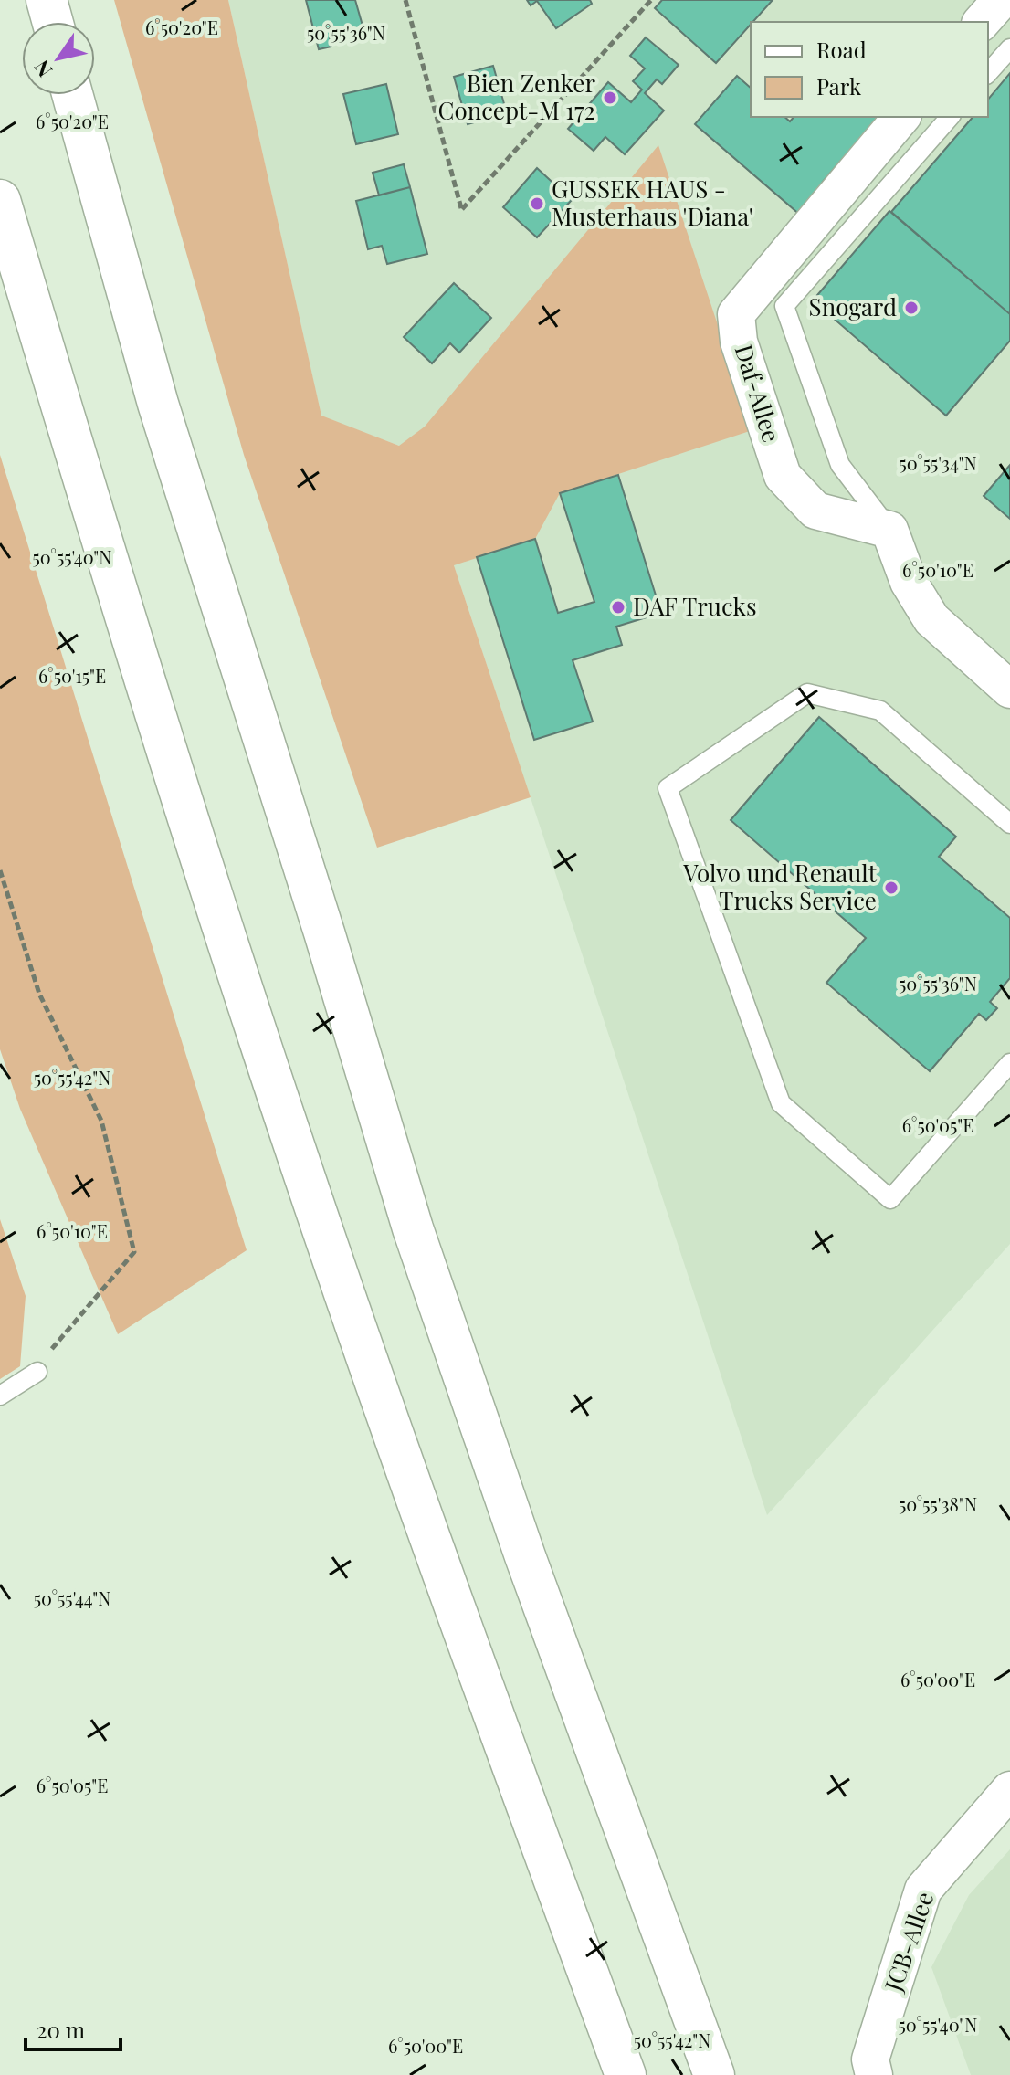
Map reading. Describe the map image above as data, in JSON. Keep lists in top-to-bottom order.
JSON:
{
  "streets": {
    "street": ["Daf-Allee", "JCB-Allee"]
  },
  "places": [
    "Bien Zenker Concept-M 172",
    "GUSSEK HAUS - Musterhaus 'Diana'",
    "Snogard",
    "DAF Trucks",
    "Volvo und Renault Trucks Service"
  ],
  "legend": ["Road", "Park"],
  "scale_bar": "20 m",
  "north": "bottom left",
  "coordinates": [
    "6°50'20\"E",
    "50°55'36\"N",
    "50°55'34\"N",
    "50°55'40\"N",
    "6°50'10\"E",
    "6°50'15\"E",
    "50°55'42\"N",
    "6°50'05\"E",
    "50°55'38\"N",
    "50°55'44\"N",
    "6°50'00\"E"
  ]
}
